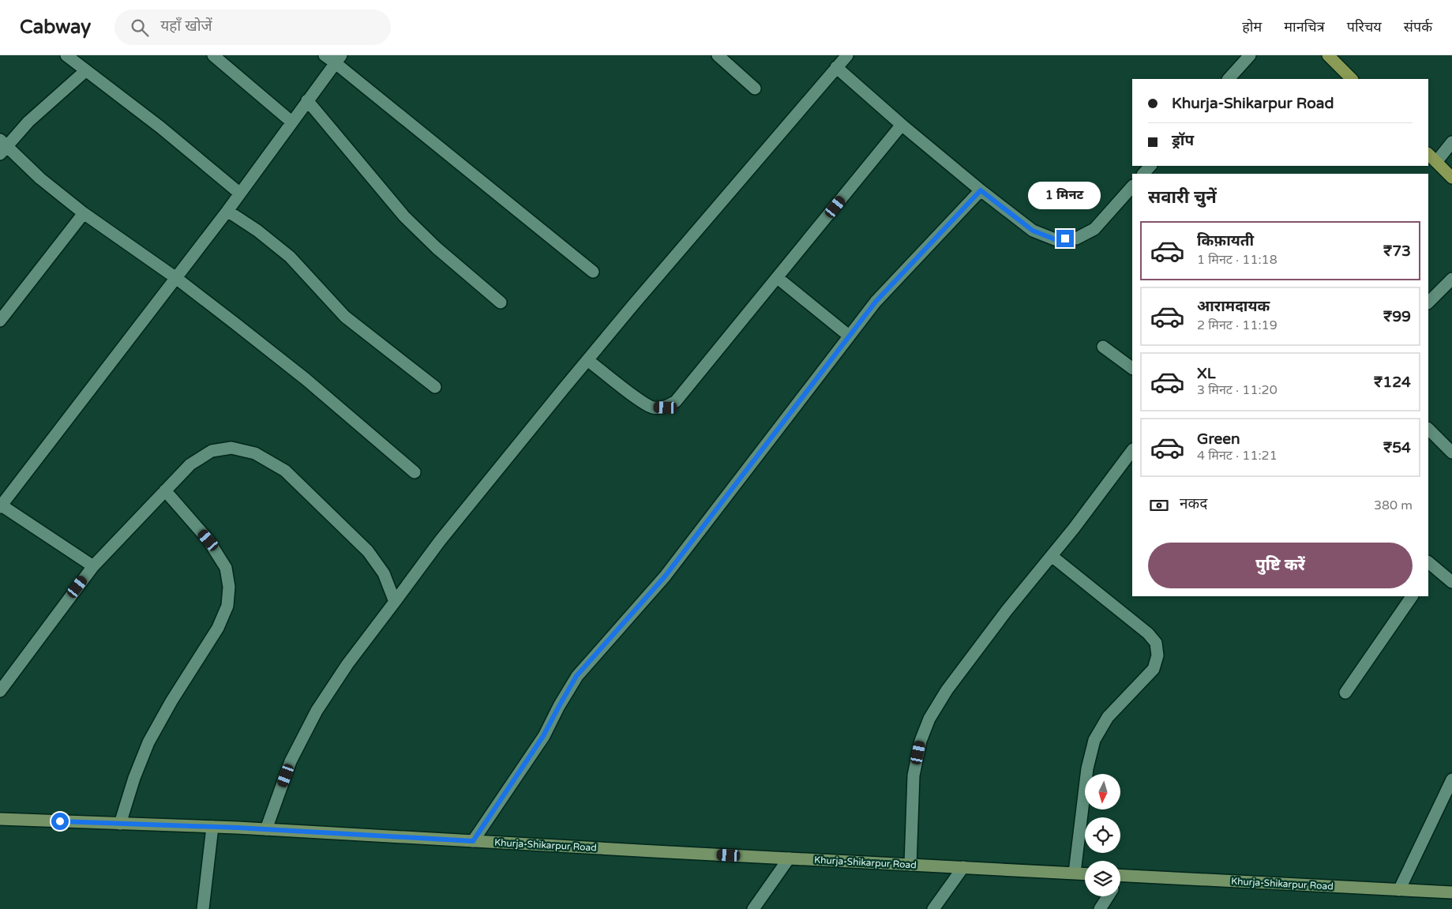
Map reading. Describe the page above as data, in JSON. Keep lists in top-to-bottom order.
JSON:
{
  "streets": {
    "street": ["Khurja-Shikarpur Road"]
  },
  "north": "bottom",
  "page": {
    "header": "Cabway",
    "search": "यहाँ खोजें",
    "nav": [
      "होम",
      "मानचित्र",
      "परिचय",
      "संपर्क"
    ],
    "banner": ["Khurja-Shikarpur Road", "ड्रॉप"],
    "heading": "सवारी चुनें",
    "bubble": "1 मिनट",
    "list": [
      {
        "name": "किफ़ायती",
        "note": "1 मिनट · 11:18",
        "value": "₹73"
      },
      {
        "name": "आरामदायक",
        "note": "2 मिनट · 11:19",
        "value": "₹99"
      },
      {
        "name": "XL",
        "note": "3 मिनट · 11:20",
        "value": "₹124"
      },
      {
        "name": "Green",
        "note": "4 मिनट · 11:21",
        "value": "₹54"
      }
    ],
    "pay": ["नकद", "380 m"],
    "buttons": "पुष्टि करें"
  }
}
